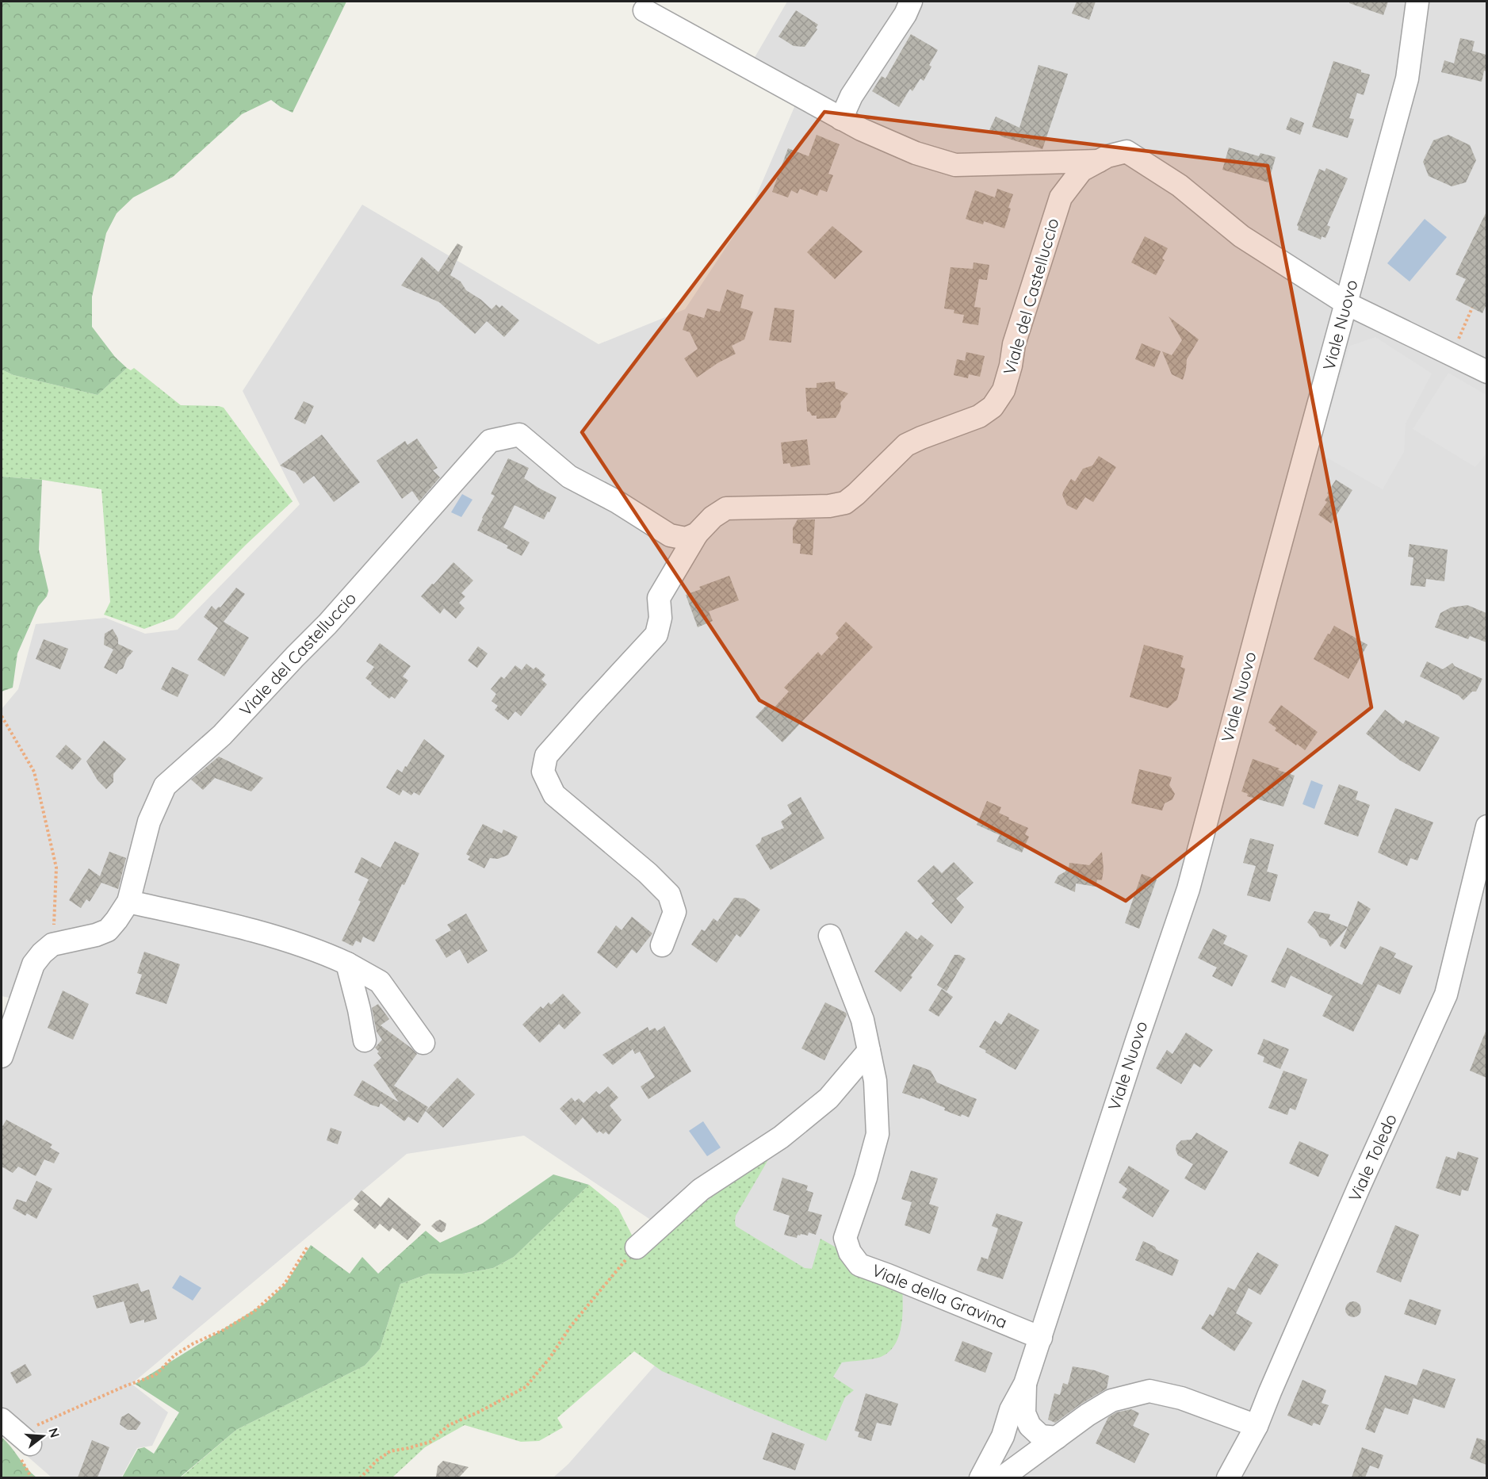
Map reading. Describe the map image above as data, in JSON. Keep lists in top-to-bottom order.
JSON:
{
  "streets": {
    "street": [
      "Viale del Castelluccio",
      "Viale Nuovo",
      "Viale Toledo",
      "Viale della Gravina"
    ]
  },
  "crossings": [
    ["Viale del Castelluccio", "Viale Nuovo"],
    ["Viale Nuovo", "Viale della Gravina"]
  ],
  "north": "right"
}
